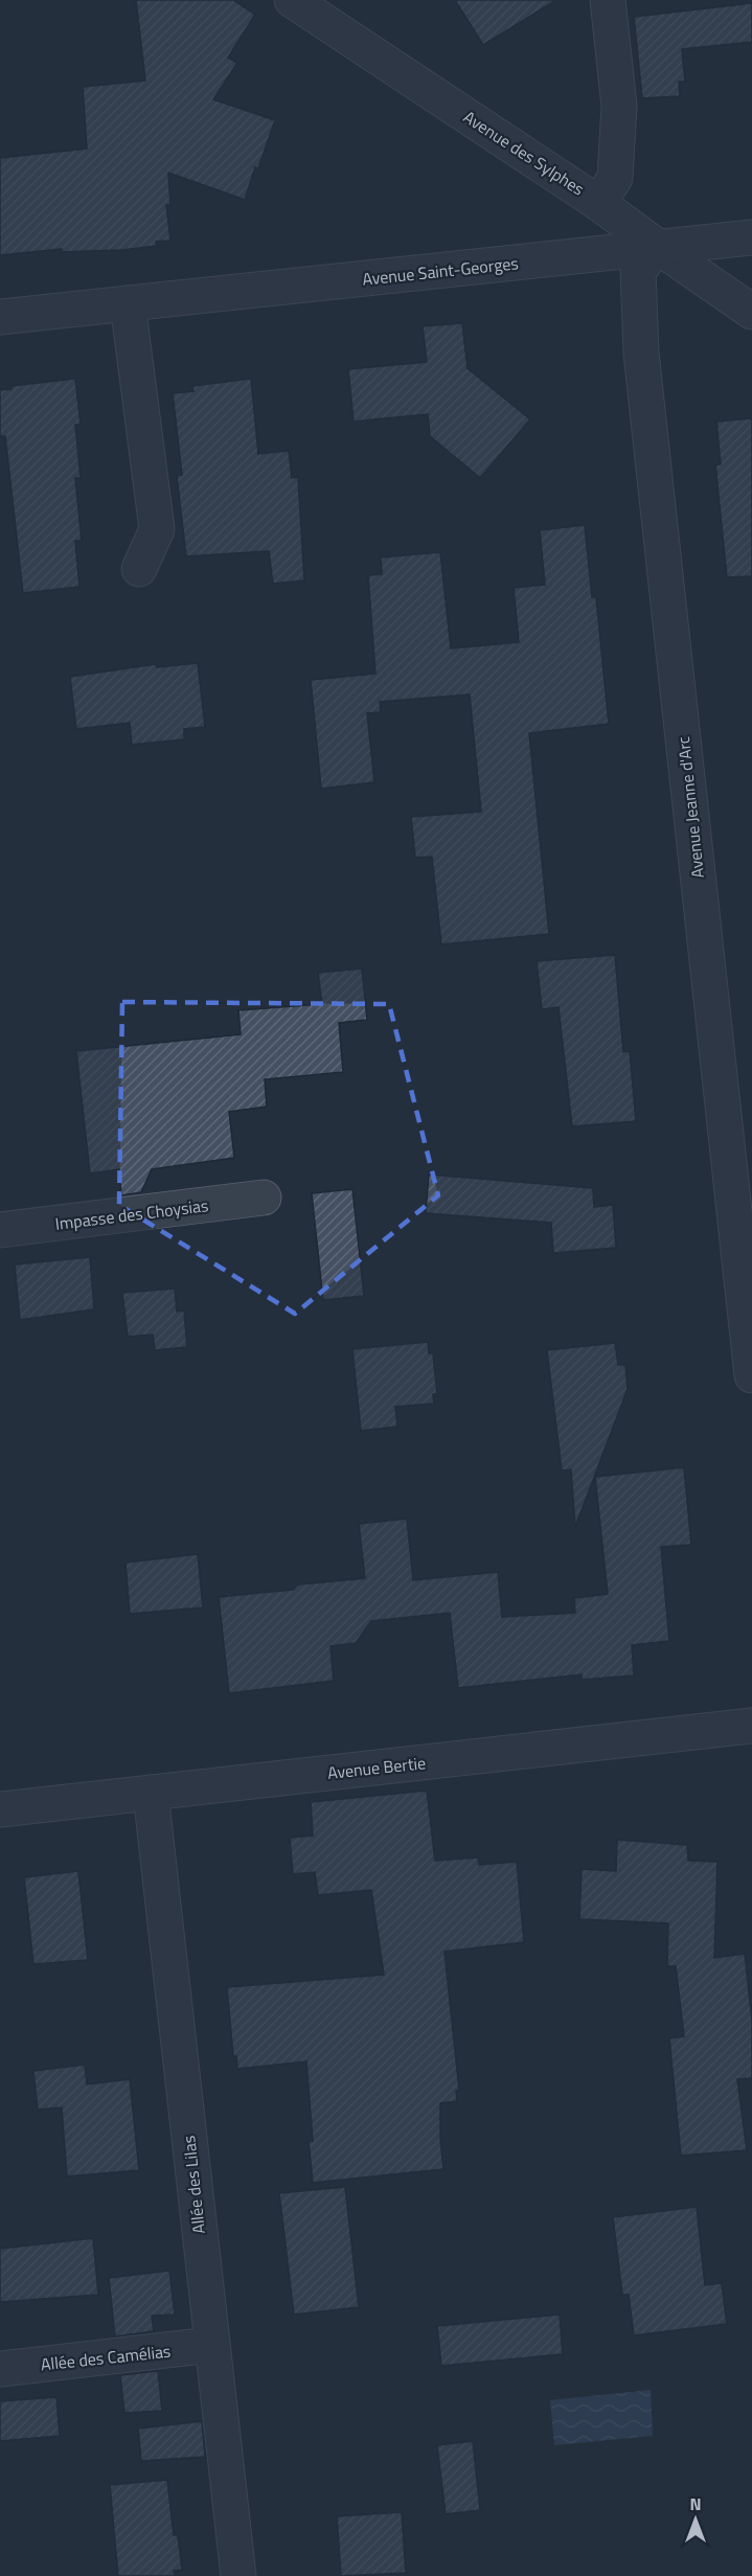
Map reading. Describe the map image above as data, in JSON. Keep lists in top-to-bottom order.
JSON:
{
  "streets": {
    "street": [
      "Avenue des Sylphes",
      "Avenue Saint-Georges",
      "Avenue Jeanne d'Arc",
      "Impasse des Choysias",
      "Avenue Bertie",
      "Allée des Lilas",
      "Allée des Camélias"
    ]
  },
  "crossings": [
    ["Avenue des Sylphes", "Avenue Saint-Georges"],
    ["Avenue des Sylphes", "Avenue Jeanne d'Arc"],
    ["Avenue Saint-Georges", "Avenue Jeanne d'Arc"],
    ["Avenue Bertie", "Allée des Lilas"],
    ["Allée des Lilas", "Allée des Camélias"]
  ],
  "north": "top"
}
